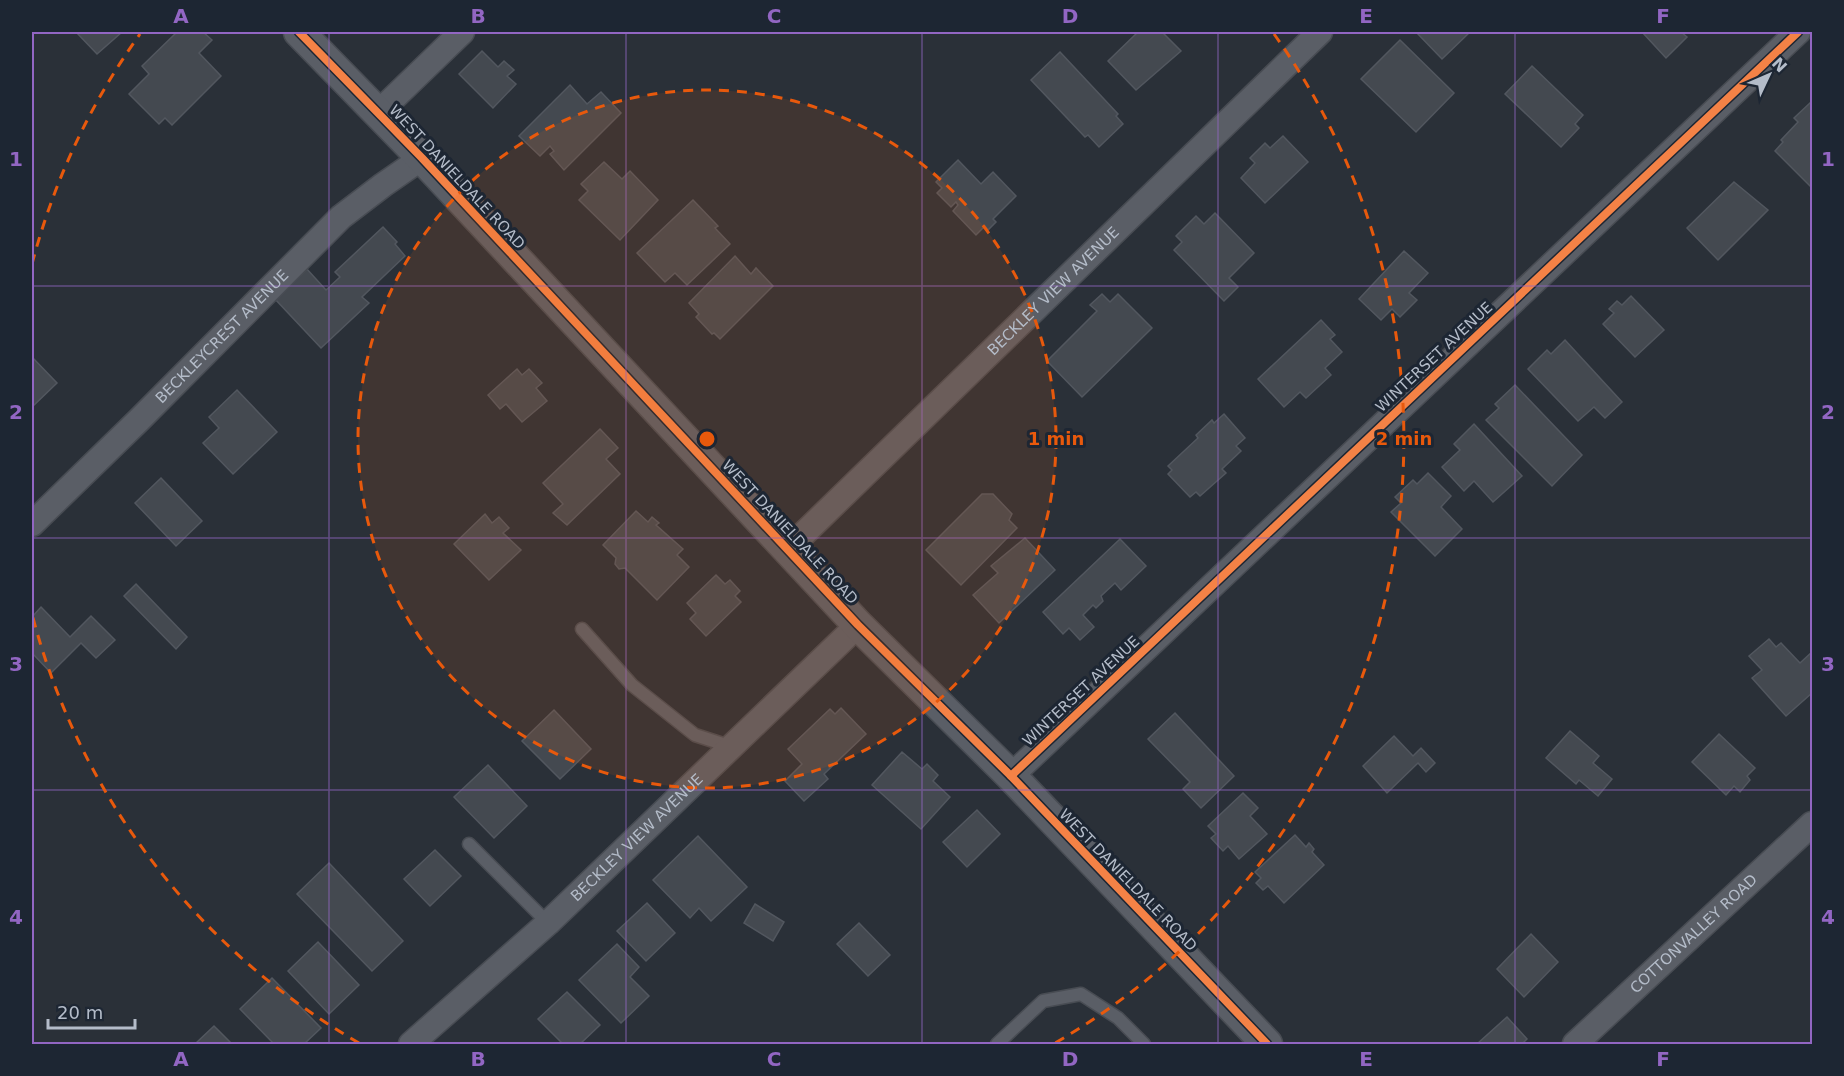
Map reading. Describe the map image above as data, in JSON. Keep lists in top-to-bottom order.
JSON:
{
  "streets": {
    "street": [
      "WEST DANIELDALE ROAD",
      "BECKLEY VIEW AVENUE",
      "BECKLEYCREST AVENUE",
      "WINTERSET AVENUE",
      "COTTONVALLEY ROAD"
    ]
  },
  "crossings": [
    ["WEST DANIELDALE ROAD", "BECKLEY VIEW AVENUE"],
    ["WEST DANIELDALE ROAD", "BECKLEYCREST AVENUE"],
    ["WEST DANIELDALE ROAD", "WINTERSET AVENUE"]
  ],
  "scale_bar": "20 m",
  "north": "top right",
  "grid": {
    "columns": [
      "A",
      "B",
      "C",
      "D",
      "E",
      "F"
    ],
    "rows": [
      "1",
      "2",
      "3",
      "4"
    ]
  },
  "rings": ["1 min", "2 min"]
}
